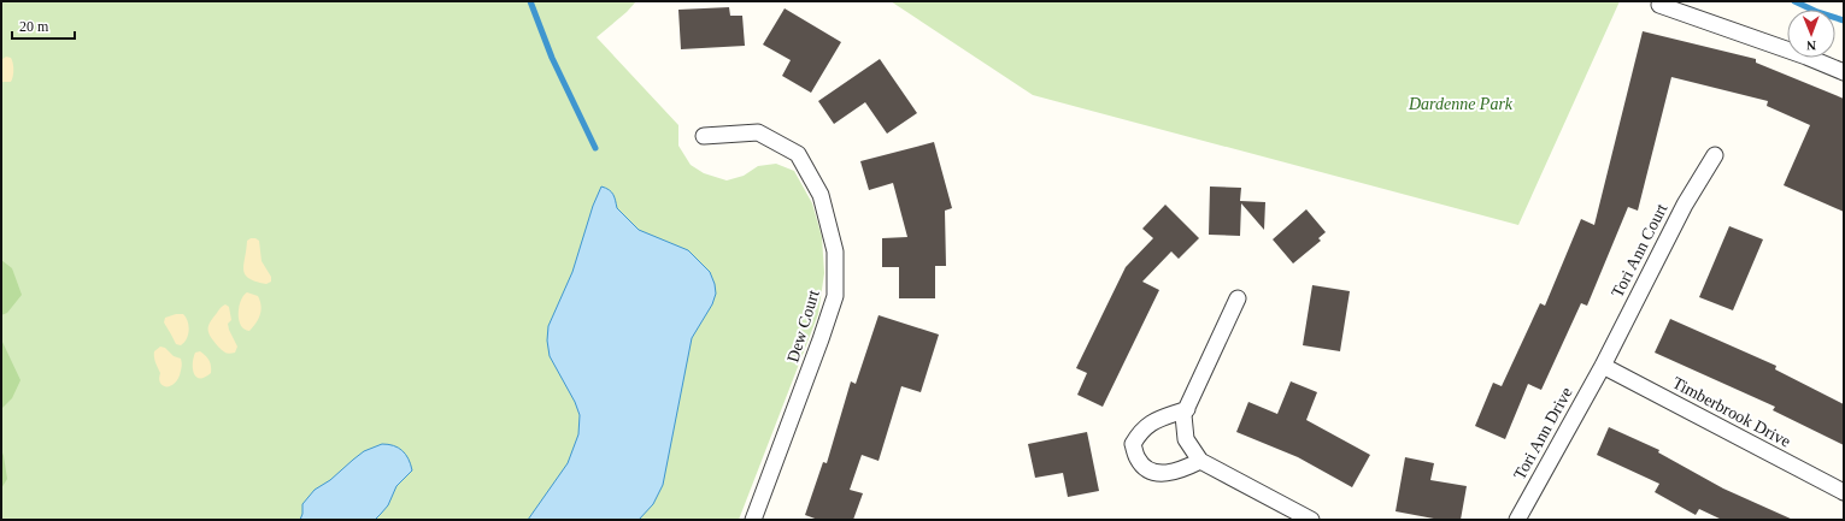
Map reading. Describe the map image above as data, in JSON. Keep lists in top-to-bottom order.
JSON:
{
  "streets": {
    "street": [
      "Tori Ann Court",
      "Dew Court",
      "Timberbrook Drive",
      "Tori Ann Drive"
    ]
  },
  "crossings": [
    ["Tori Ann Court", "Timberbrook Drive"],
    ["Tori Ann Court", "Tori Ann Drive"],
    ["Timberbrook Drive", "Tori Ann Drive"]
  ],
  "parks": ["Dardenne Park"],
  "scale_bar": "20 m",
  "north": "bottom"
}
